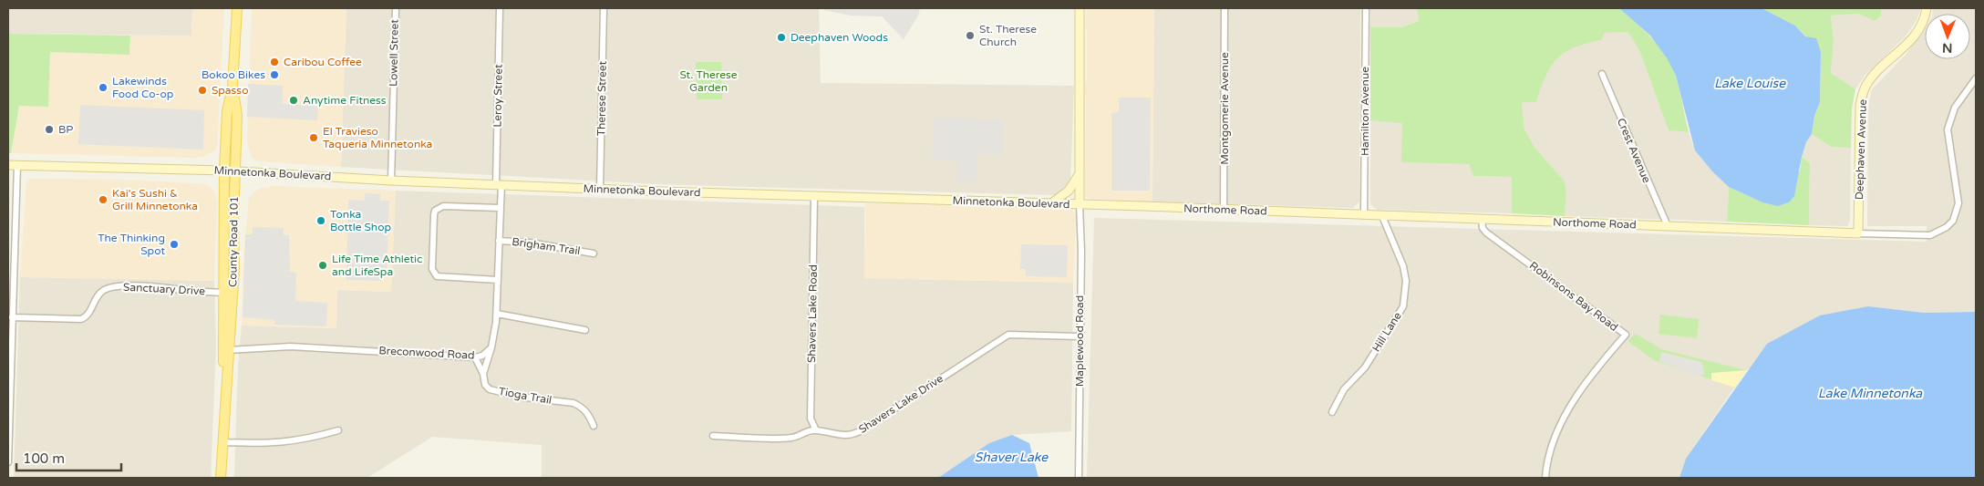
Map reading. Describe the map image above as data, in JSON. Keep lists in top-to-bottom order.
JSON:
{
  "streets": {
    "main road": ["County Road 101"],
    "street": [
      "Lowell Street",
      "Leroy Street",
      "Therese Street",
      "Montgomerie Avenue",
      "Hamilton Avenue",
      "Deephaven Avenue",
      "Crest Avenue",
      "Minnetonka Boulevard",
      "Northome Road",
      "Brigham Trail",
      "Sanctuary Drive",
      "Robinsons Bay Road",
      "Shavers Lake Road",
      "Hill Lane",
      "Maplewood Road",
      "Breconwood Road",
      "Tioga Trail",
      "Shavers Lake Drive"
    ]
  },
  "crossings": [
    ["Lowell Street", "Minnetonka Boulevard"],
    ["Leroy Street", "Minnetonka Boulevard"],
    ["Leroy Street", "Breconwood Road"],
    ["Therese Street", "Minnetonka Boulevard"],
    ["Montgomerie Avenue", "Northome Road"],
    ["Hamilton Avenue", "Northome Road"],
    ["Deephaven Avenue", "Northome Road"],
    ["Crest Avenue", "Northome Road"],
    ["Minnetonka Boulevard", "Northome Road"],
    ["Minnetonka Boulevard", "County Road 101"],
    ["Minnetonka Boulevard", "Shavers Lake Road"],
    ["Minnetonka Boulevard", "Maplewood Road"],
    ["Minnetonka Boulevard", "Breconwood Road"],
    ["Northome Road", "Robinsons Bay Road"],
    ["Northome Road", "Hill Lane"],
    ["Northome Road", "Maplewood Road"],
    ["County Road 101", "Sanctuary Drive"],
    ["County Road 101", "Breconwood Road"],
    ["Brigham Trail", "Breconwood Road"],
    ["Shavers Lake Road", "Shavers Lake Drive"],
    ["Maplewood Road", "Shavers Lake Drive"]
  ],
  "water": ["Lake Louise", "Lake Minnetonka", "Shaver Lake"],
  "parks": ["St. Therese Garden"],
  "places": [
    "St. Therese Church",
    "Deephaven Woods",
    "Caribou Coffee",
    "Bokoo Bikes",
    "Lakewinds Food Co-op",
    "Spasso",
    "Anytime Fitness",
    "BP",
    "El Travieso Taqueria Minnetonka",
    "Kai's Sushi & Grill Minnetonka",
    "Tonka Bottle Shop",
    "The Thinking Spot",
    "Life Time Athletic and LifeSpa"
  ],
  "scale_bar": "100 m",
  "north": "bottom"
}
